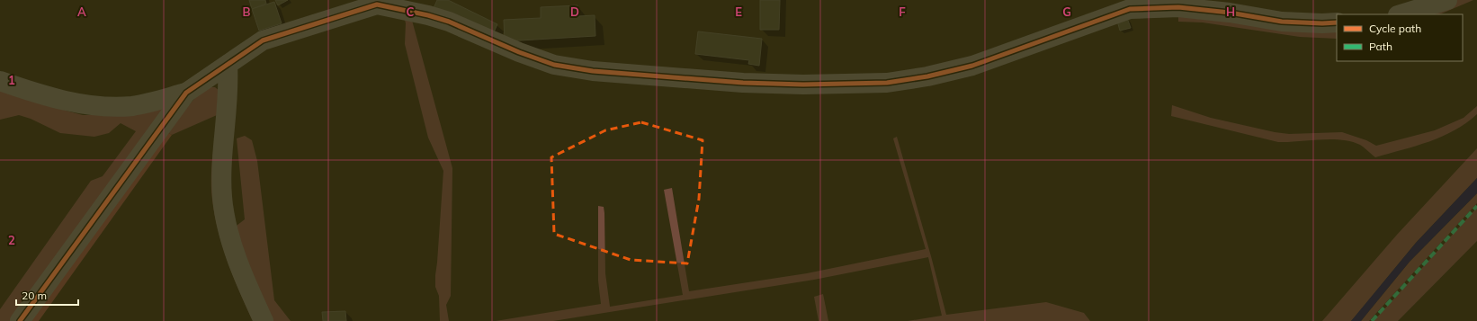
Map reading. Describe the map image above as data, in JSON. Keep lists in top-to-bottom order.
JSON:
{
  "legend": ["Cycle path", "Path"],
  "scale_bar": "20 m",
  "grid": {
    "columns": [
      "A",
      "B",
      "C",
      "D",
      "E",
      "F",
      "G",
      "H"
    ],
    "rows": ["1", "2"]
  }
}
